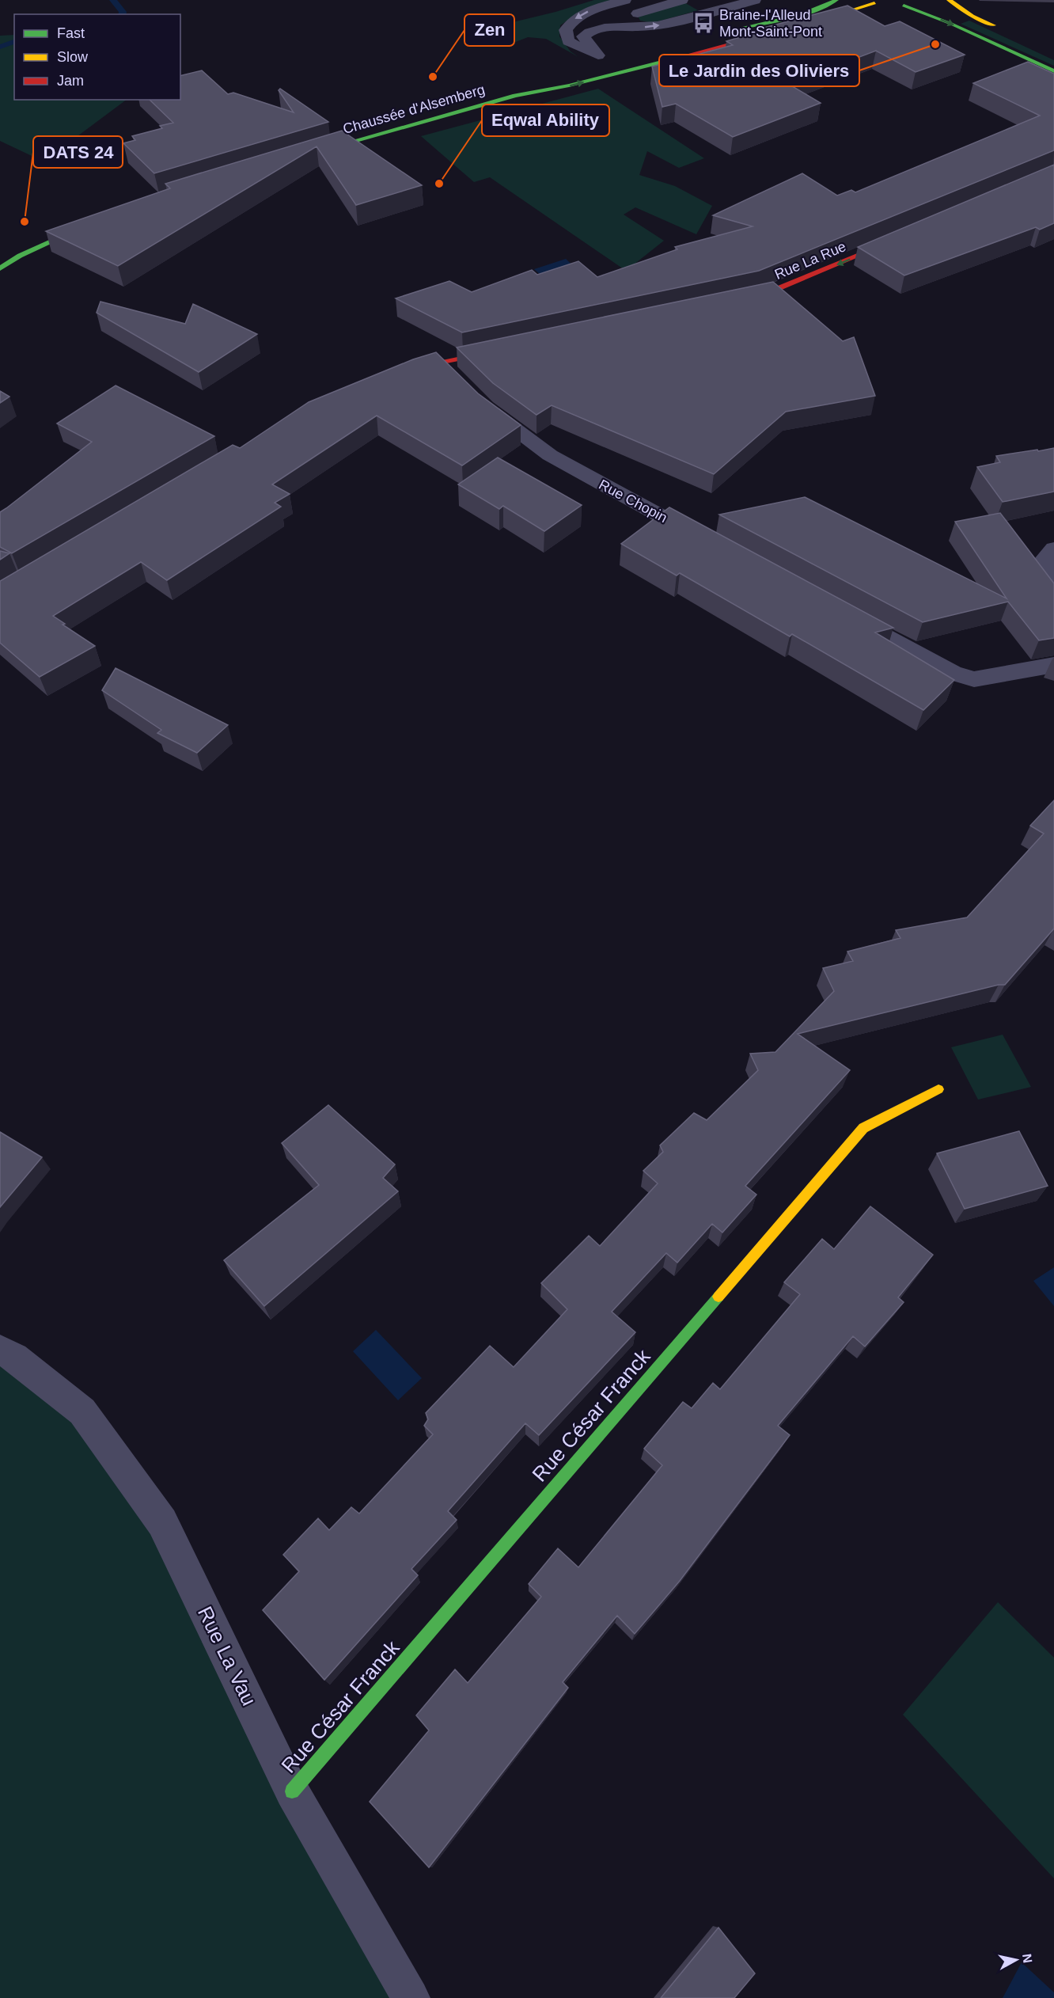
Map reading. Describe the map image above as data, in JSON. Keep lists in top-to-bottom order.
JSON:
{
  "streets": {
    "main road": ["Chaussée d'Alsemberg", "Rue La Rue", "Rue César Franck"],
    "street": ["Rue Chopin", "Rue La Vau"]
  },
  "crossings": [
    ["Rue César Franck", "Rue La Vau"]
  ],
  "one_way": ["Rue La Rue"],
  "places": {
    "bus stop": ["Braine-l'Alleud Mont-Saint-Pont"],
    "other": [
      "Le Jardin des Oliviers",
      "Zen",
      "Eqwal Ability",
      "DATS 24"
    ]
  },
  "legend": ["Fast", "Slow", "Jam"],
  "north": "right"
}
